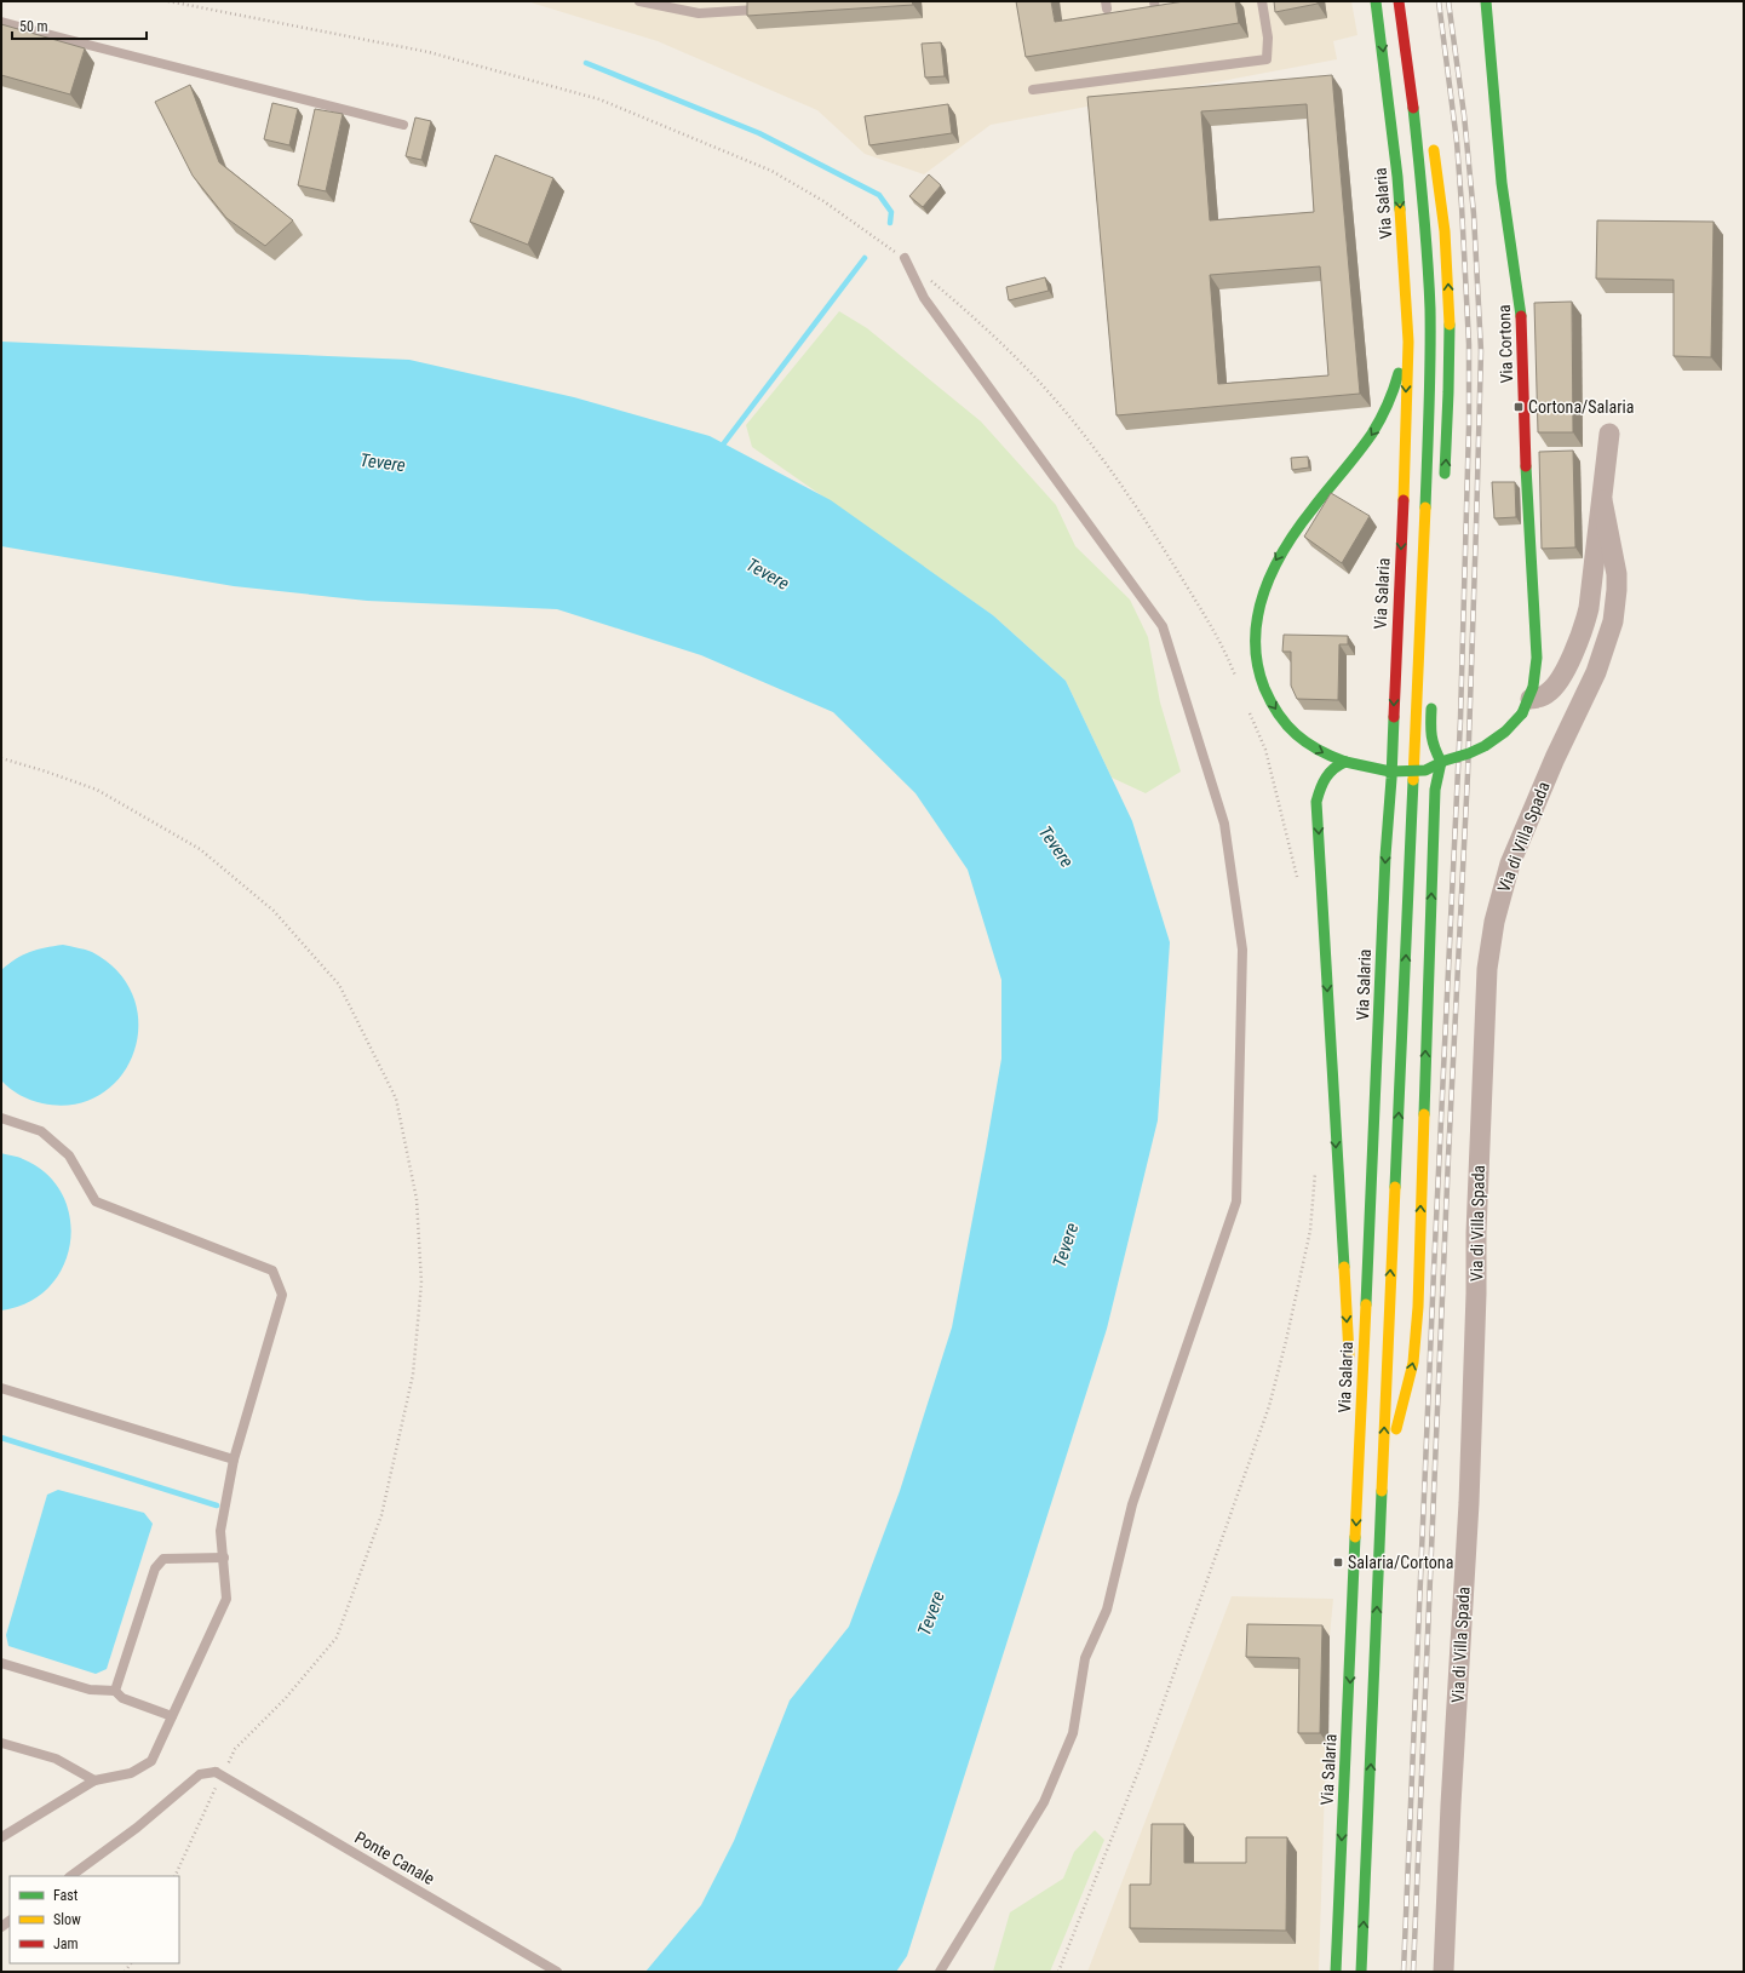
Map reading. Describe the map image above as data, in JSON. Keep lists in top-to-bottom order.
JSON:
{
  "streets": {
    "main road": ["Via Salaria", "Via Cortona"],
    "street": ["Via di Villa Spada"],
    "lane": ["Ponte Canale"]
  },
  "crossings": [
    ["Via Cortona", "Via di Villa Spada"]
  ],
  "water": ["Tevere"],
  "places": {
    "transit": ["Cortona/Salaria", "Salaria/Cortona"]
  },
  "legend": ["Fast", "Slow", "Jam"],
  "scale_bar": "50 m"
}
